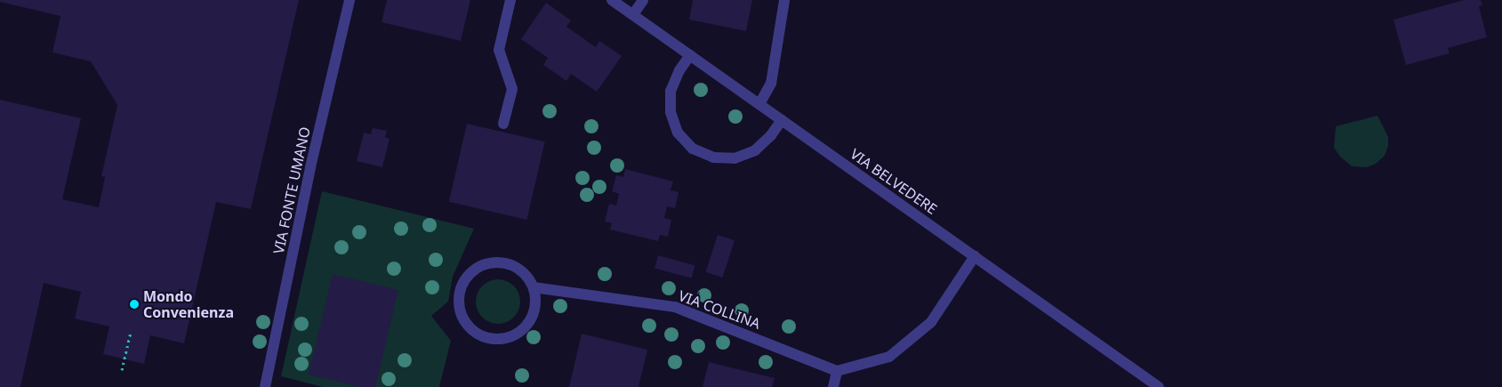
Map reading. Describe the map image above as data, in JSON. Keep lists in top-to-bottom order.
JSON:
{
  "streets": {
    "street": ["VIA BELVEDERE", "VIA FONTE UMANO", "VIA COLLINA"]
  },
  "places": ["Mondo Convenienza"]
}
